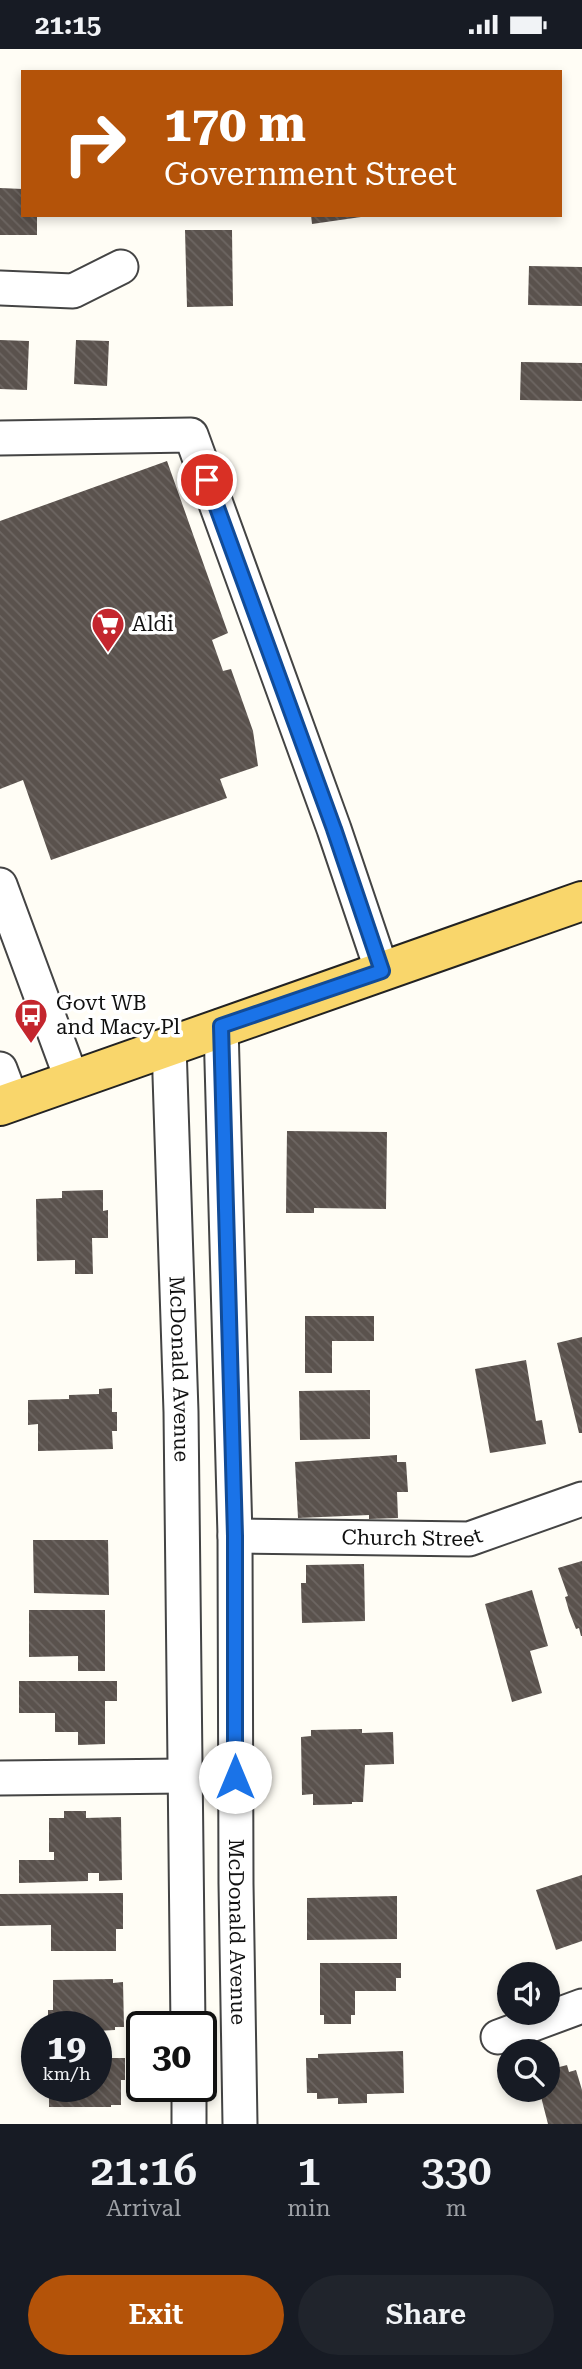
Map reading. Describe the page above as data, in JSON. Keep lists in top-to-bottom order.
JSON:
{
  "streets": {
    "street": ["McDonald Avenue", "Church Street"]
  },
  "crossings": [
    ["McDonald Avenue", "Church Street"]
  ],
  "places": {
    "supermarket": ["Aldi"],
    "bus stop": ["Govt WB and Macy Pl"]
  },
  "page": {
    "status": "21:15",
    "turn": ["170 m", "Government Street"],
    "speed": "19 km/h",
    "limit": "30",
    "eta": [
      "21:16",
      "Arrival",
      "1",
      "min",
      "330",
      "m"
    ],
    "buttons": ["Exit", "Share"]
  }
}
